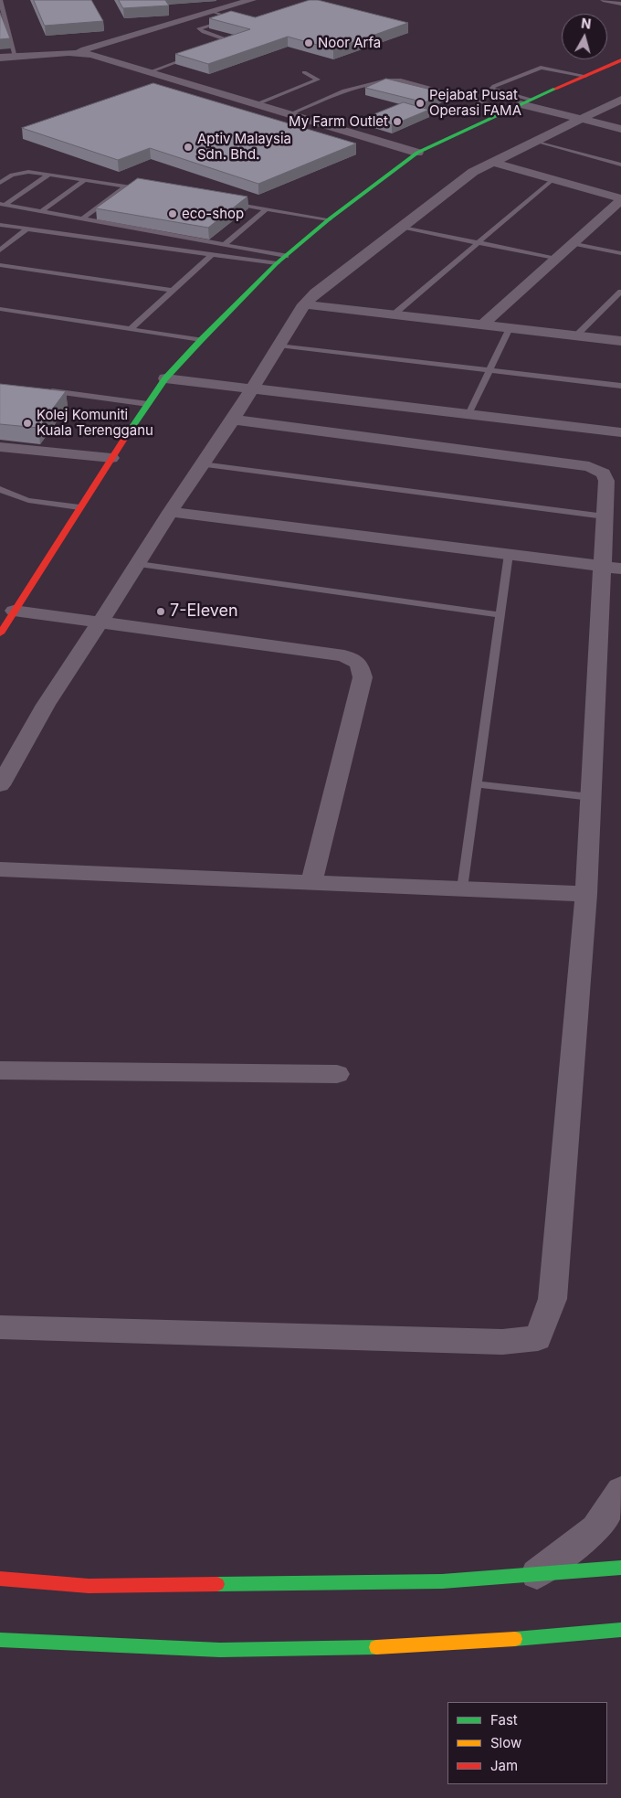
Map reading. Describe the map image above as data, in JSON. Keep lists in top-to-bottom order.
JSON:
{
  "places": [
    "Noor Arfa",
    "Pejabat Pusat Operasi FAMA",
    "My Farm Outlet",
    "Aptiv Malaysia Sdn. Bhd.",
    "eco-shop",
    "Kolej Komuniti Kuala Terengganu",
    "7-Eleven"
  ],
  "legend": ["Fast", "Slow", "Jam"],
  "north": "top"
}
